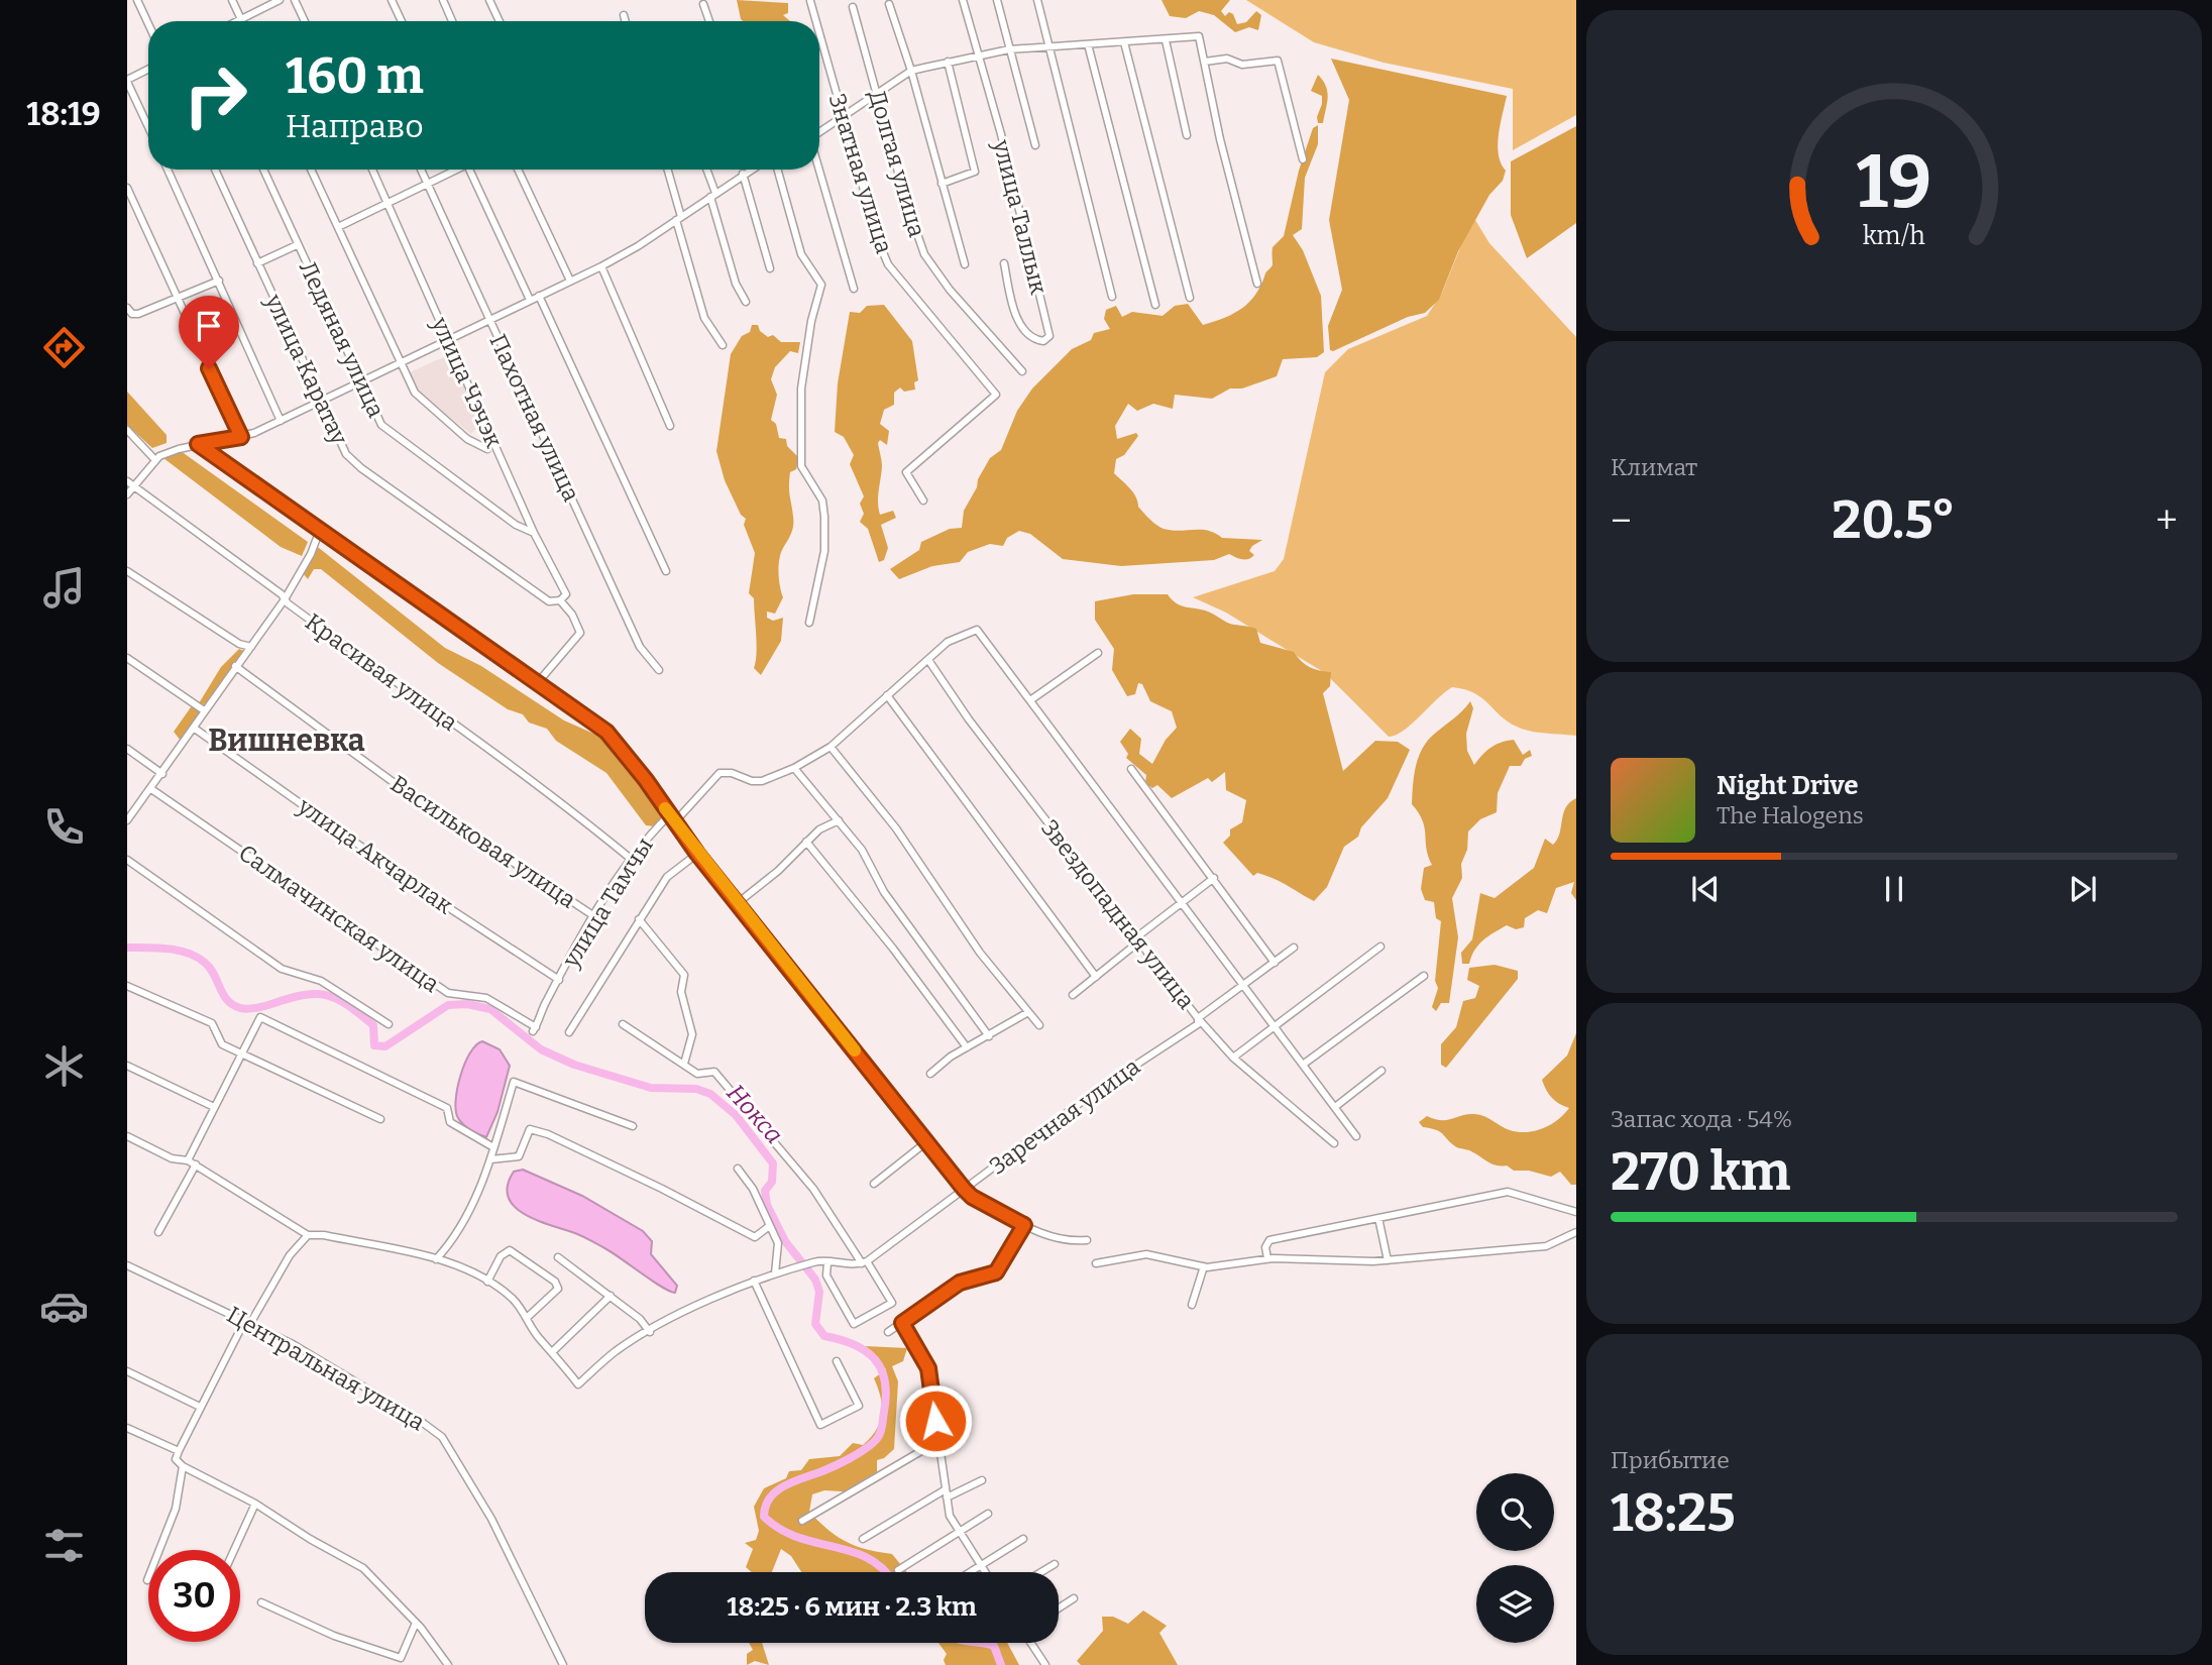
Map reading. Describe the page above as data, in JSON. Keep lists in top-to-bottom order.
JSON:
{
  "streets": {
    "street": [
      "Долгая улица",
      "Знатная улица",
      "улица Таллык",
      "Ледяная улица",
      "улица Каратау",
      "улица Чэчэк",
      "Пахотная улица",
      "Красивая улица",
      "Васильковая улица",
      "улица Акчарлак",
      "улица Тамчы",
      "Звездопадная улица",
      "Салмачинская улица",
      "Заречная улица",
      "Центральная улица"
    ]
  },
  "crossings": [
    ["Ледяная улица", "улица Чэчэк"],
    ["улица Каратау", "улица Чэчэк"],
    ["Красивая улица", "улица Тамчы"],
    ["Васильковая улица", "улица Тамчы"],
    ["улица Акчарлак", "улица Тамчы"],
    ["улица Тамчы", "Звездопадная улица"],
    ["улица Тамчы", "Салмачинская улица"],
    ["Звездопадная улица", "Заречная улица"]
  ],
  "districts": ["Вишневка"],
  "water": ["Нокса"],
  "page": {
    "tabs": "18:19",
    "turn": ["160 m", "Направо"],
    "tile": [
      "Климат",
      ["Запас хода · 54%", "270 km"],
      ["Прибытие", "18:25"]
    ],
    "heat": ["−", "20.5°", "+"],
    "song": ["Night Drive", "The Halogens"],
    "limit": "30",
    "trip": "18:25 · 6 мин · 2.3 km",
    "gauge": ["19", "km/h"]
  }
}
